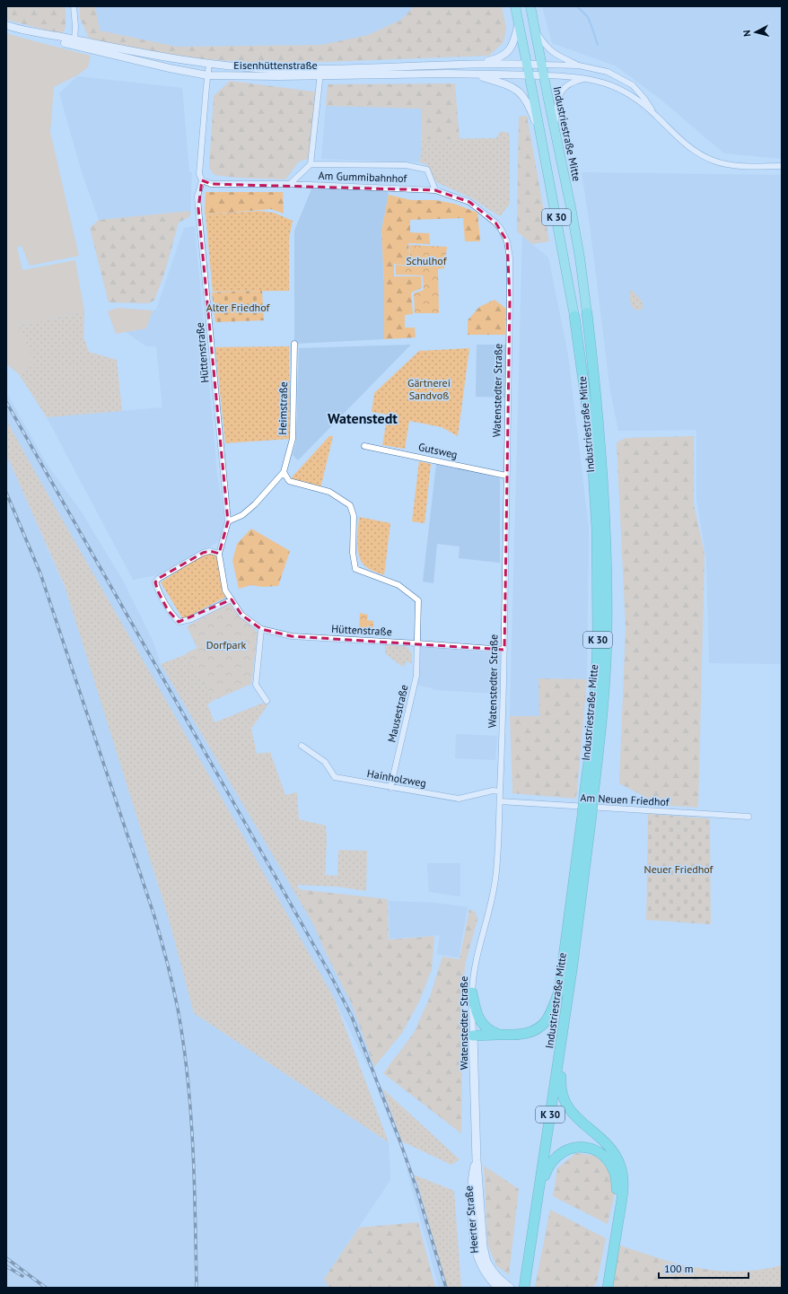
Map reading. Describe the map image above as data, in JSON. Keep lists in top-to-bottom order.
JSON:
{
  "streets": {
    "highway": ["Industriestraße Mitte", "K 30"],
    "main road": ["Watenstedter Straße", "Heerter Straße"],
    "street": [
      "Eisenhüttenstraße",
      "Am Gummibahnhof",
      "Hüttenstraße",
      "Heimstraße",
      "Gutsweg",
      "Mausestraße",
      "Hainholzweg",
      "Am Neuen Friedhof"
    ]
  },
  "crossings": [
    ["Eisenhüttenstraße", "Industriestraße Mitte"],
    ["Eisenhüttenstraße", "Am Gummibahnhof"],
    ["Eisenhüttenstraße", "K 30"],
    ["Eisenhüttenstraße", "Hüttenstraße"],
    ["Industriestraße Mitte", "K 30"],
    ["Am Gummibahnhof", "Hüttenstraße"],
    ["Am Gummibahnhof", "Watenstedter Straße"],
    ["Hüttenstraße", "Watenstedter Straße"],
    ["Hüttenstraße", "Mausestraße"],
    ["Watenstedter Straße", "Gutsweg"],
    ["Watenstedter Straße", "Hainholzweg"],
    ["Watenstedter Straße", "Am Neuen Friedhof"],
    ["Watenstedter Straße", "Heerter Straße"],
    ["Heimstraße", "Mausestraße"],
    ["Mausestraße", "Hainholzweg"]
  ],
  "districts": ["Watenstedt"],
  "parks": [
    "Schulhof",
    "Alter Friedhof",
    "Gärtnerei Sandvoß",
    "Dorfpark",
    "Neuer Friedhof"
  ],
  "scale_bar": "100 m",
  "north": "left"
}
